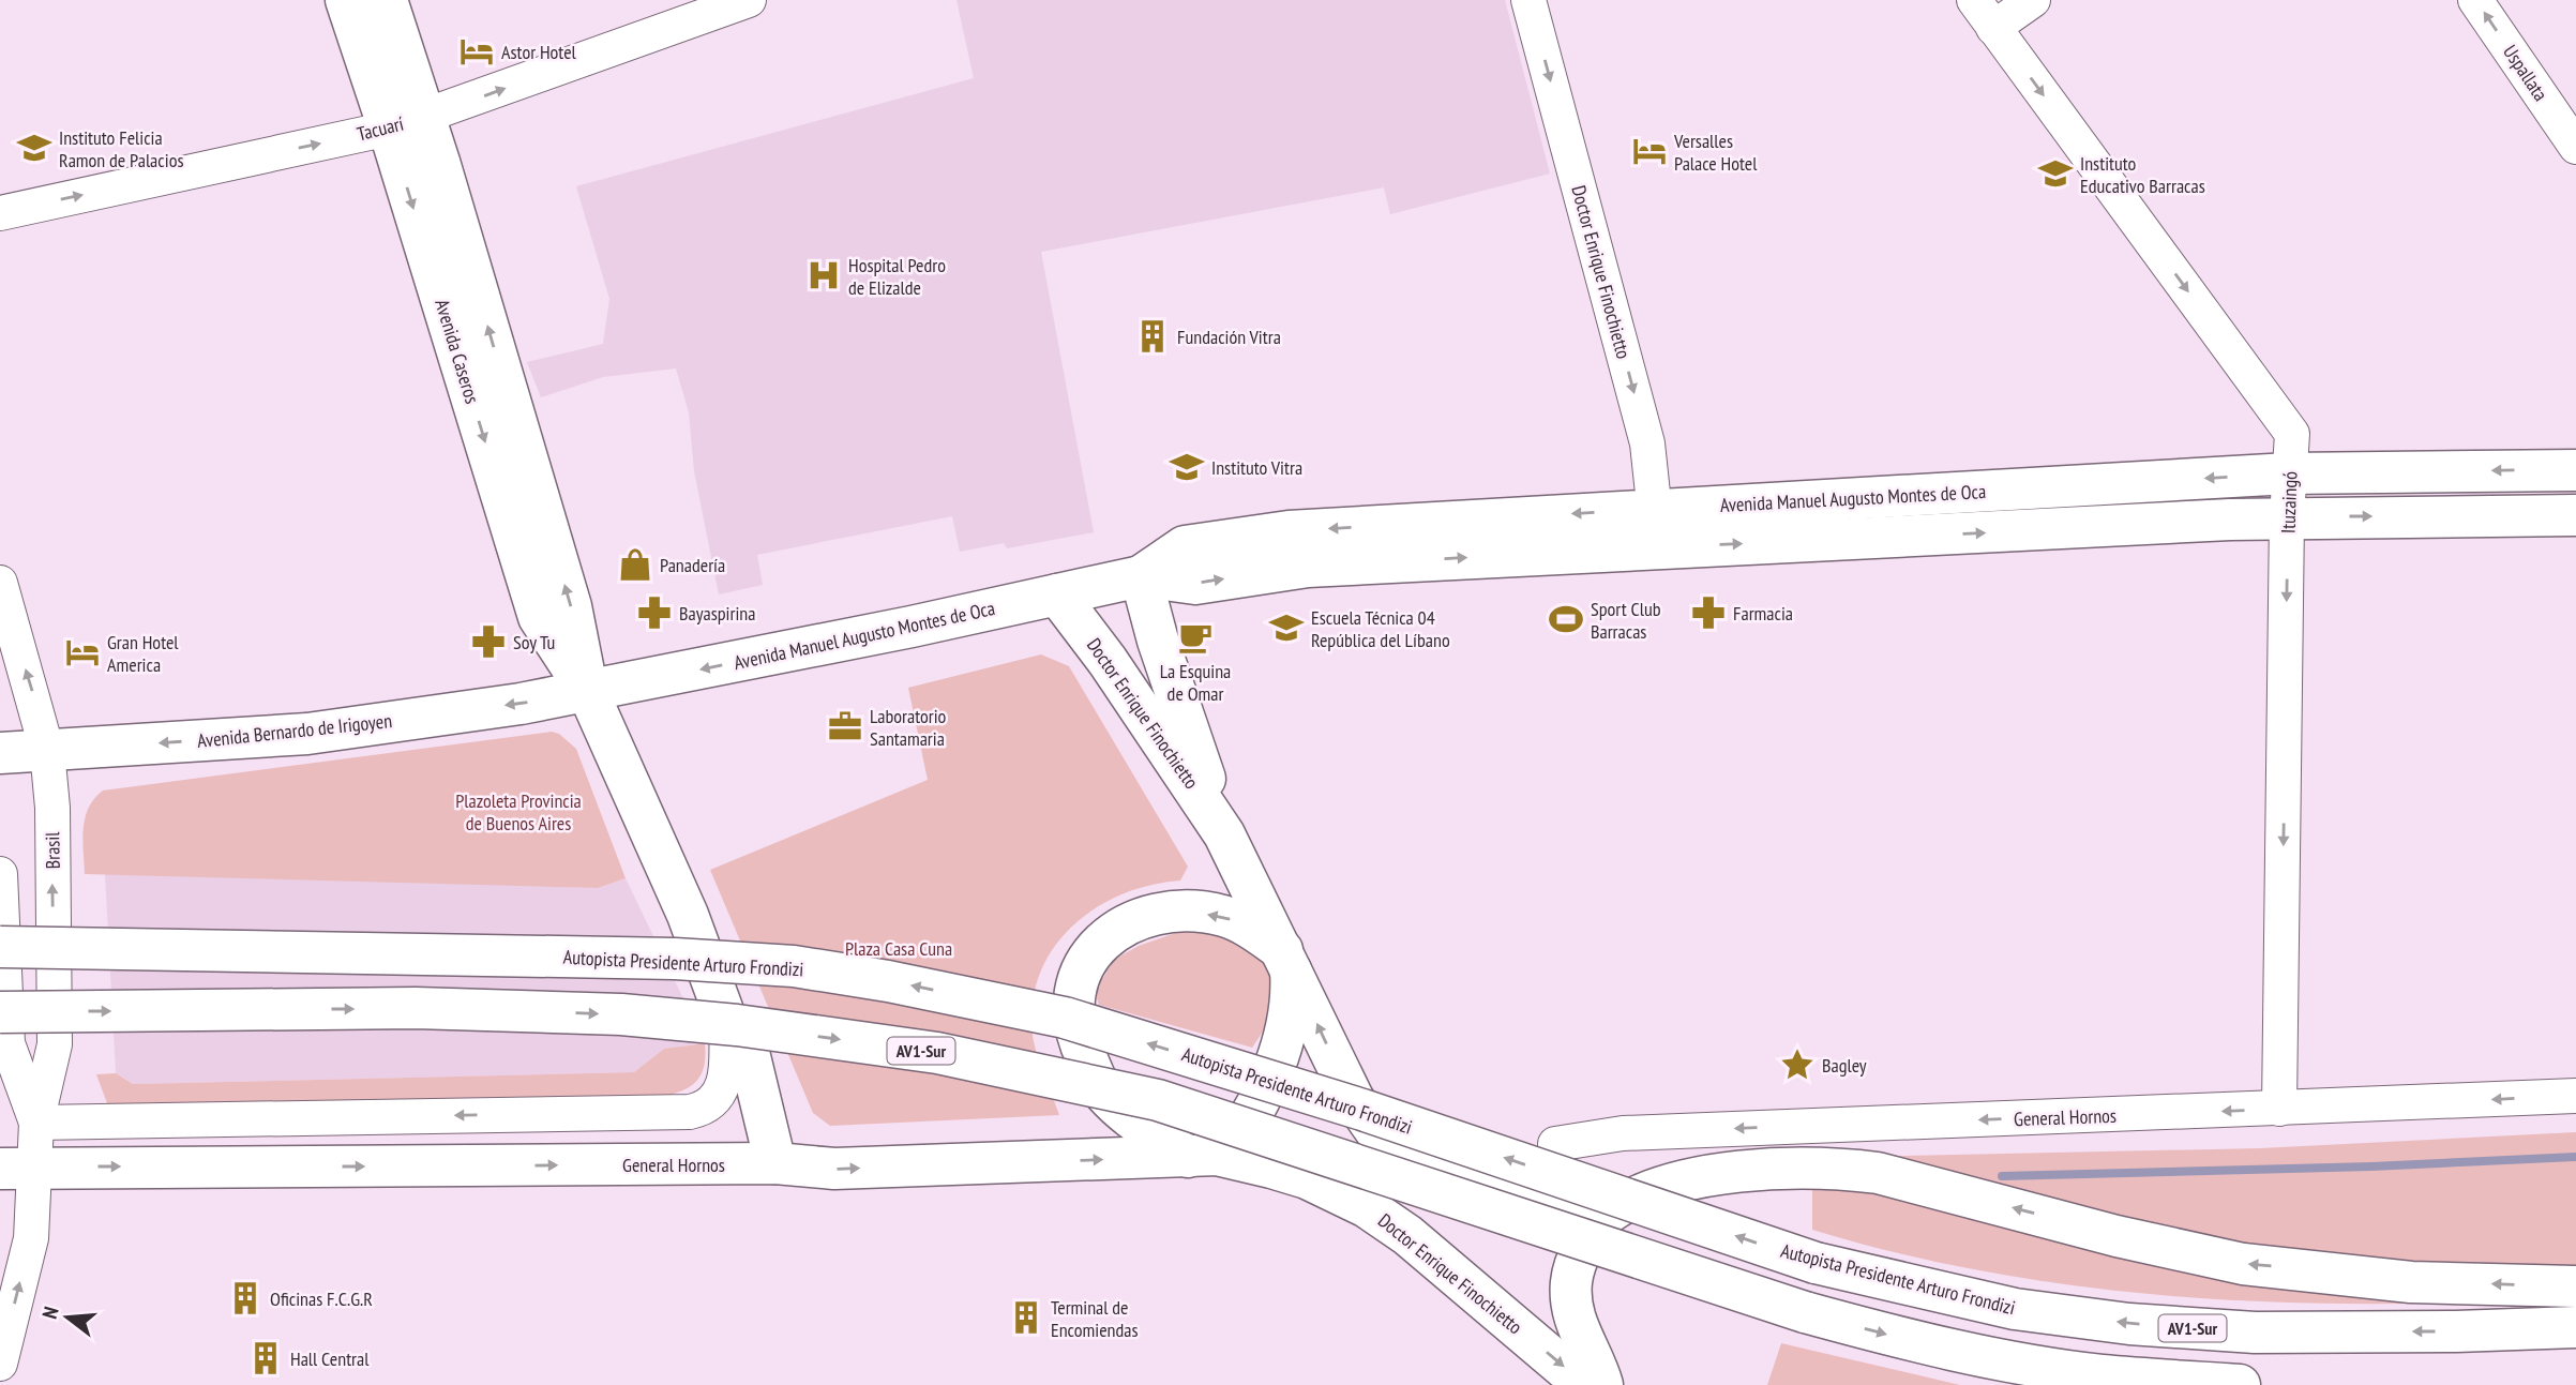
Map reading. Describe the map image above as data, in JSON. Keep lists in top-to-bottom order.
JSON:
{
  "streets": {
    "main road": [
      "Doctor Enrique Finochietto",
      "Avenida Caseros",
      "Avenida Manuel Augusto Montes de Oca",
      "Avenida Bernardo de Irigoyen",
      "Autopista Presidente Arturo Frondizi",
      "AV1-Sur",
      "General Hornos"
    ],
    "street": [
      "Uspallata",
      "Tacuarí",
      "Ituzaingó",
      "Brasil"
    ]
  },
  "crossings": [
    ["Tacuarí", "Avenida Caseros"],
    ["Doctor Enrique Finochietto", "Avenida Manuel Augusto Montes de Oca"],
    ["Doctor Enrique Finochietto", "General Hornos"],
    ["Avenida Caseros", "Avenida Manuel Augusto Montes de Oca"],
    ["Avenida Caseros", "Avenida Bernardo de Irigoyen"],
    ["Avenida Caseros", "General Hornos"],
    ["Avenida Manuel Augusto Montes de Oca", "Ituzaingó"],
    ["Avenida Manuel Augusto Montes de Oca", "Avenida Bernardo de Irigoyen"],
    ["Ituzaingó", "General Hornos"],
    ["Avenida Bernardo de Irigoyen", "Brasil"],
    ["Brasil", "General Hornos"]
  ],
  "one_way": ["Uspallata", "Tacuarí", "Ituzaingó"],
  "parks": ["Plazoleta Provincia de Buenos Aires", "Plaza Casa Cuna"],
  "places": {
    "hotel": ["Astor Hotel", "Versalles Palace Hotel", "Gran Hotel America"],
    "school or university": [
      "Instituto Felicia Ramon de Palacios",
      "Instituto Educativo Barracas",
      "Instituto Vitra",
      "Escuela Técnica 04 República del Líbano"
    ],
    "hospital": ["Hospital Pedro de Elizalde"],
    "building": [
      "Fundación Vitra",
      "Oficinas F.C.G.R",
      "Terminal de Encomiendas",
      "Hall Central"
    ],
    "shop": ["Panadería"],
    "pharmacy": ["Bayaspirina", "Farmacia", "Soy Tu"],
    "sports": ["Sport Club Barracas"],
    "cafe": ["La Esquina de Omar"],
    "office": ["Laboratorio Santamaria"],
    "place": ["Bagley"]
  },
  "north": "left"
}
